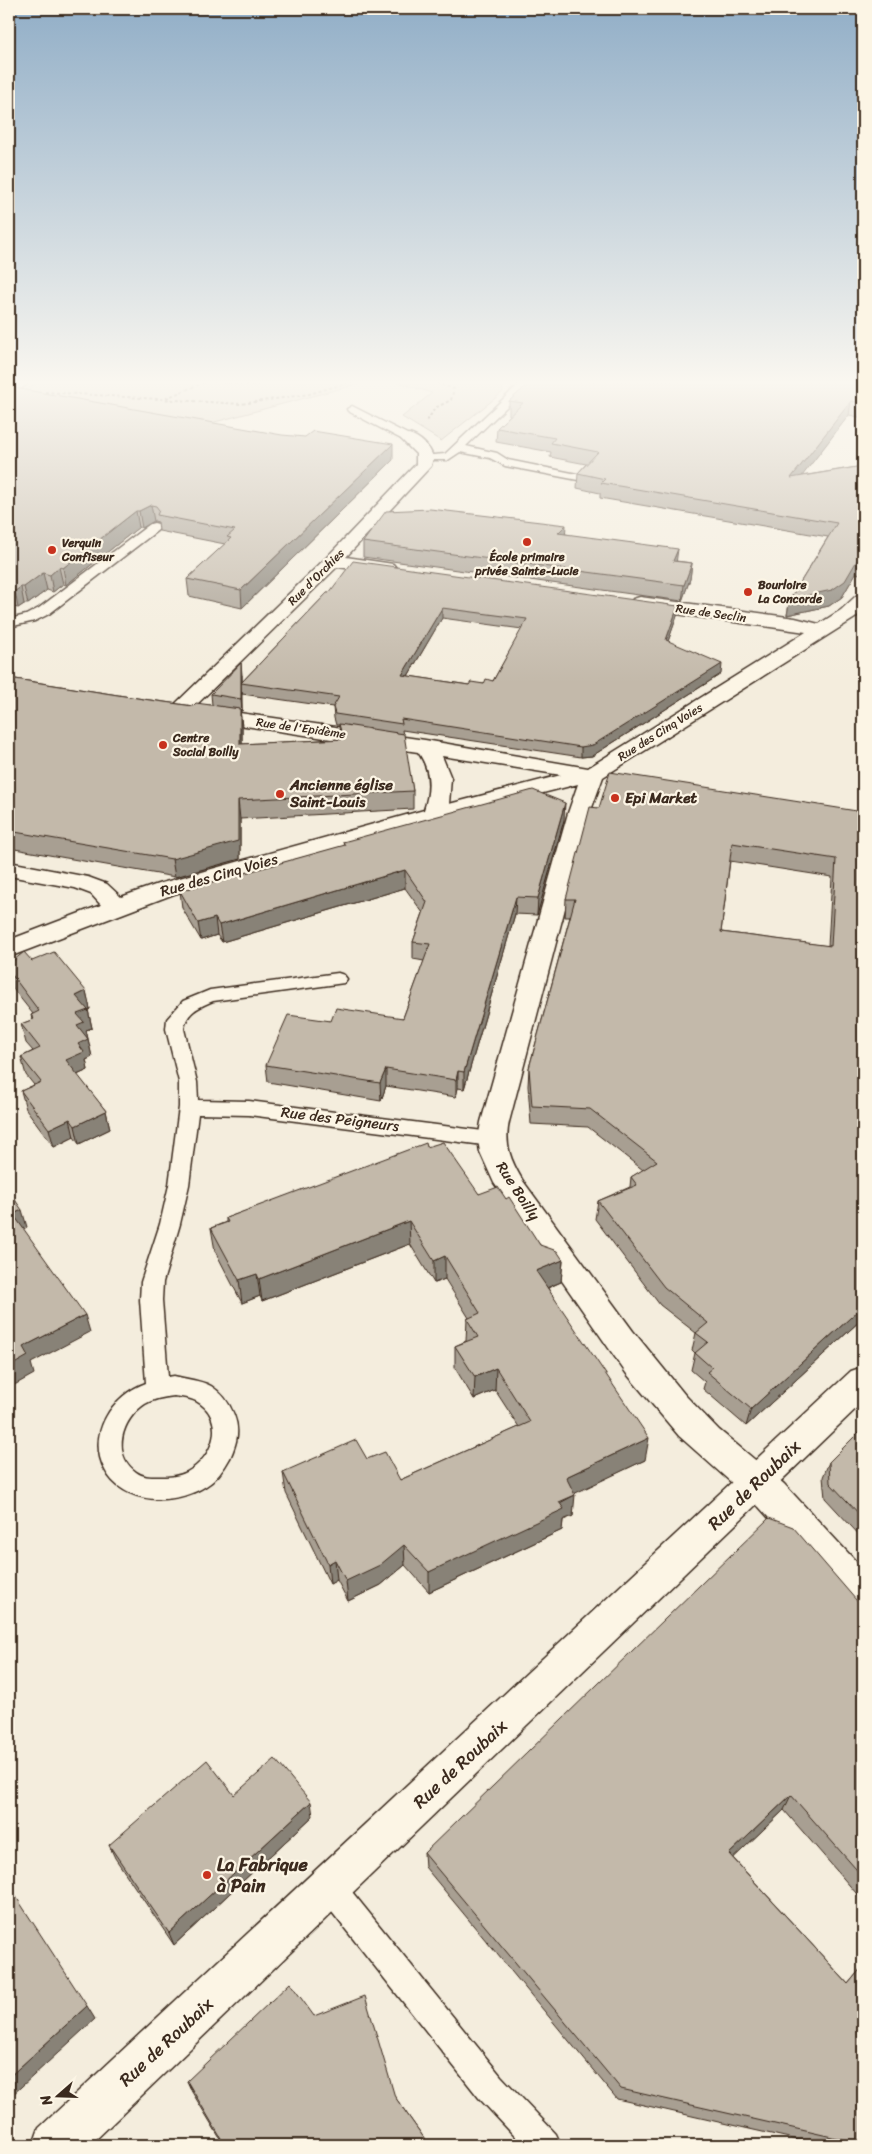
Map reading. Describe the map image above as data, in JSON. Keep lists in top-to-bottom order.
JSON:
{
  "streets": {
    "street": [
      "Rue d'Orchies",
      "Rue de Seclin",
      "Rue de l'Epidème",
      "Rue des Cinq Voies",
      "Rue Boilly",
      "Rue de Roubaix"
    ],
    "lane": ["Rue des Peigneurs"]
  },
  "crossings": [
    ["Rue d'Orchies", "Rue de l'Epidème"],
    ["Rue de Seclin", "Rue des Cinq Voies"],
    ["Rue de l'Epidème", "Rue des Cinq Voies"],
    ["Rue des Peigneurs", "Rue Boilly"],
    ["Rue Boilly", "Rue de Roubaix"]
  ],
  "places": [
    "École primaire privée Sainte-Lucie",
    "Verquin Confiseur",
    "Bourloire La Concorde",
    "Centre Social Boilly",
    "Ancienne église Saint-Louis",
    "Epi Market",
    "La Fabrique à Pain"
  ],
  "north": "left"
}
